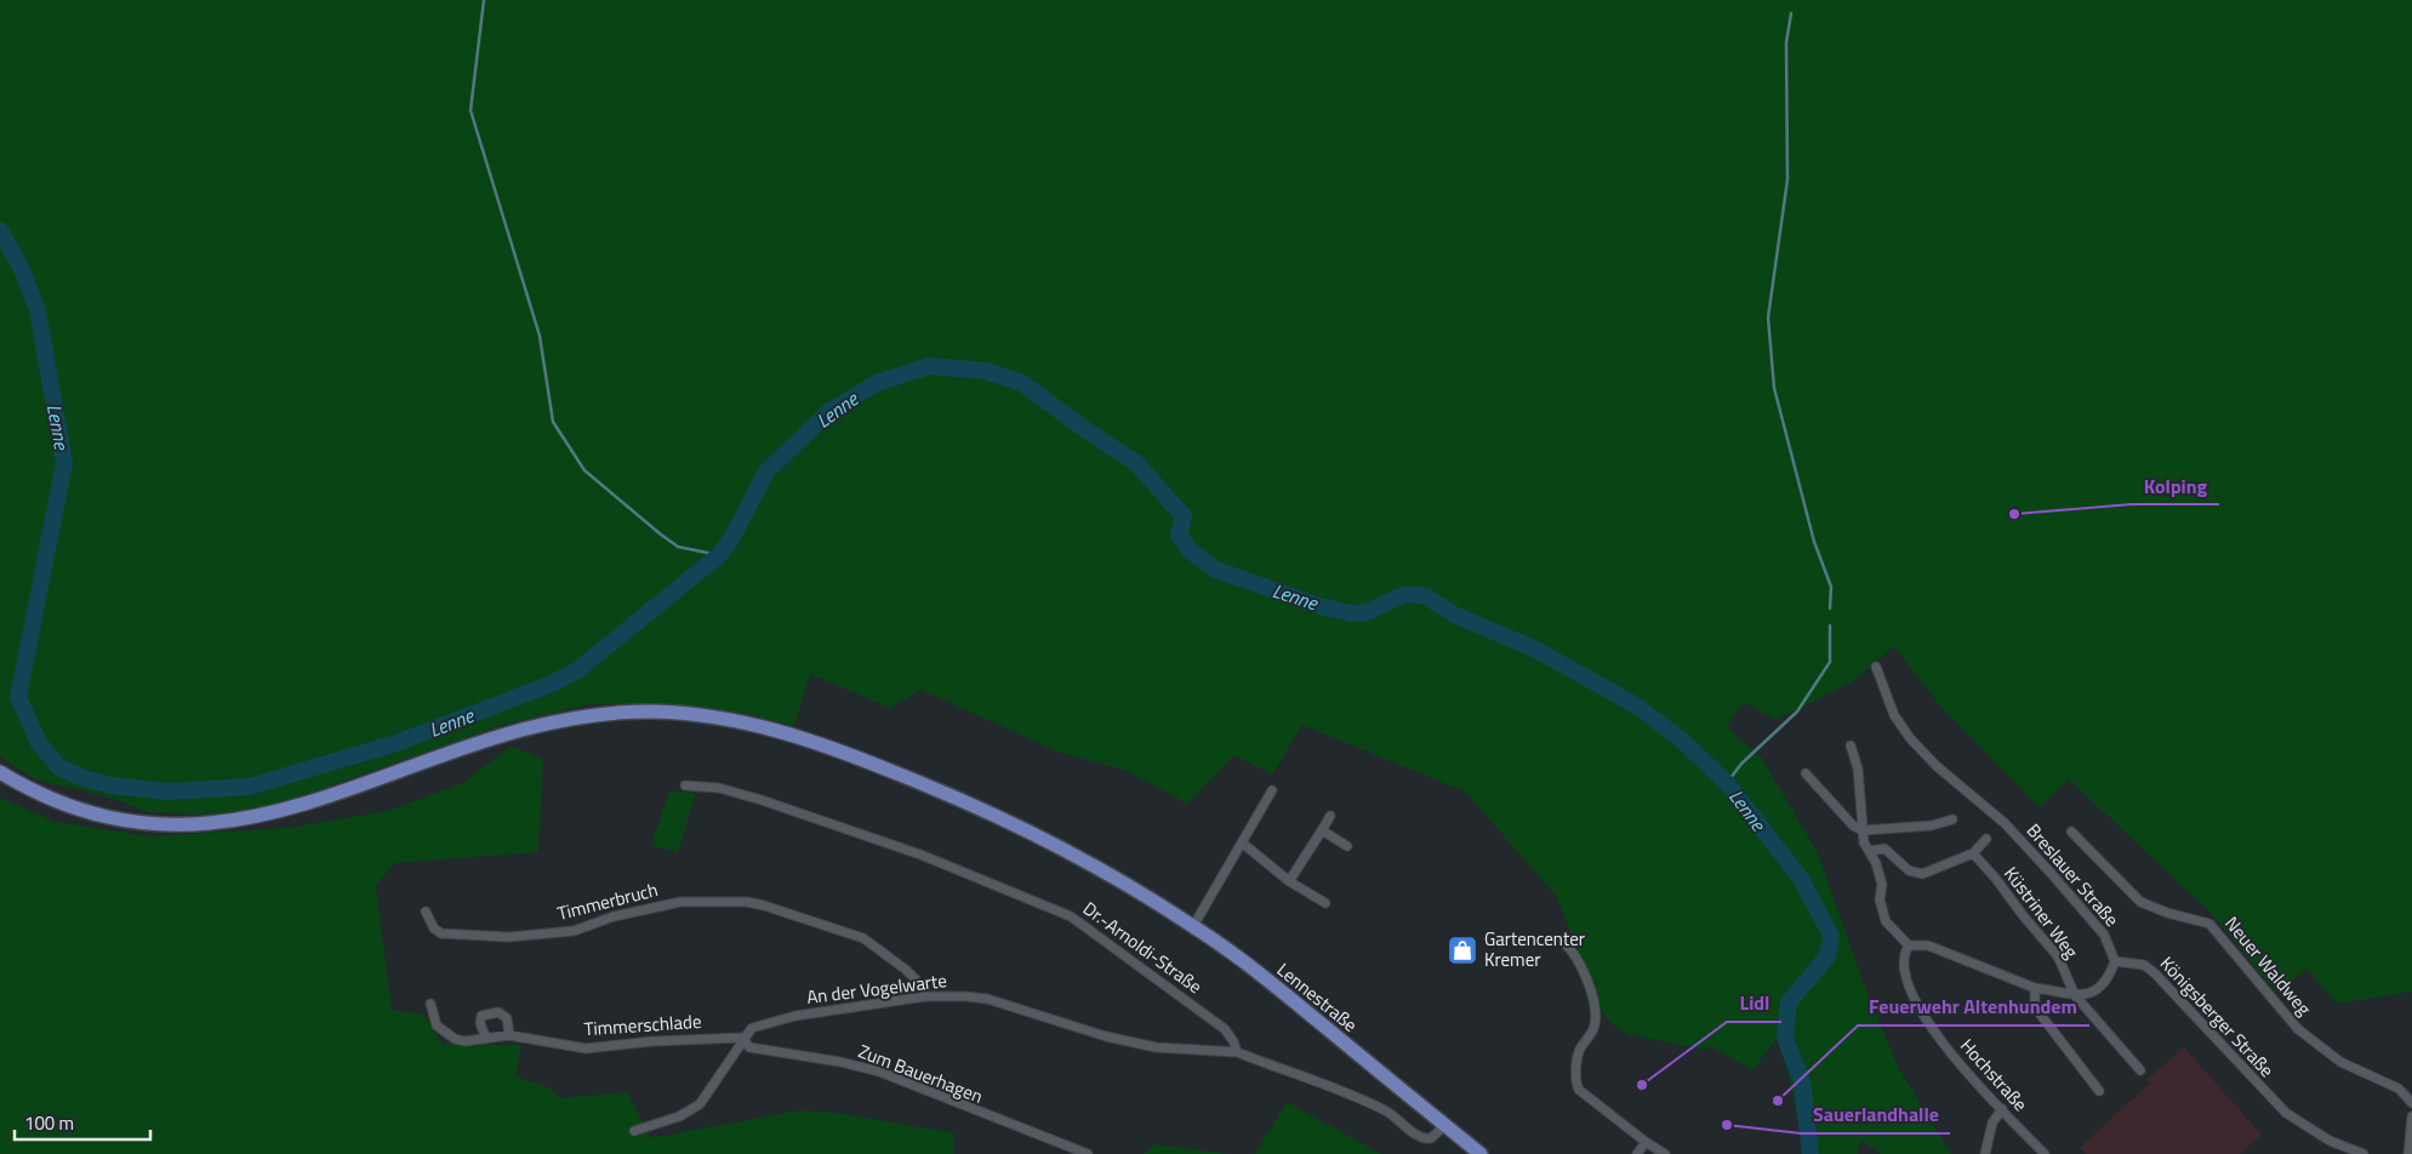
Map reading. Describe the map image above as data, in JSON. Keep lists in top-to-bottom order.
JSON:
{
  "streets": {
    "main road": ["Lennestraße"],
    "street": [
      "Breslauer Straße",
      "Timmerbruch",
      "Küstriner Weg",
      "Dr.-Arnoldi-Straße",
      "Neuer Waldweg",
      "An der Vogelwarte",
      "Königsberger Straße",
      "Timmerschlade",
      "Zum Bauerhagen",
      "Hochstraße"
    ]
  },
  "crossings": [
    ["Breslauer Straße", "Königsberger Straße"],
    ["Timmerbruch", "An der Vogelwarte"],
    ["Dr.-Arnoldi-Straße", "An der Vogelwarte"],
    ["An der Vogelwarte", "Timmerschlade"],
    ["An der Vogelwarte", "Zum Bauerhagen"],
    ["Timmerschlade", "Zum Bauerhagen"]
  ],
  "water": ["Lenne"],
  "places": {
    "other": [
      "Kolping",
      "Lidl",
      "Feuerwehr Altenhundem",
      "Sauerlandhalle"
    ],
    "shop": ["Gartencenter Kremer"]
  },
  "scale_bar": "100 m"
}
